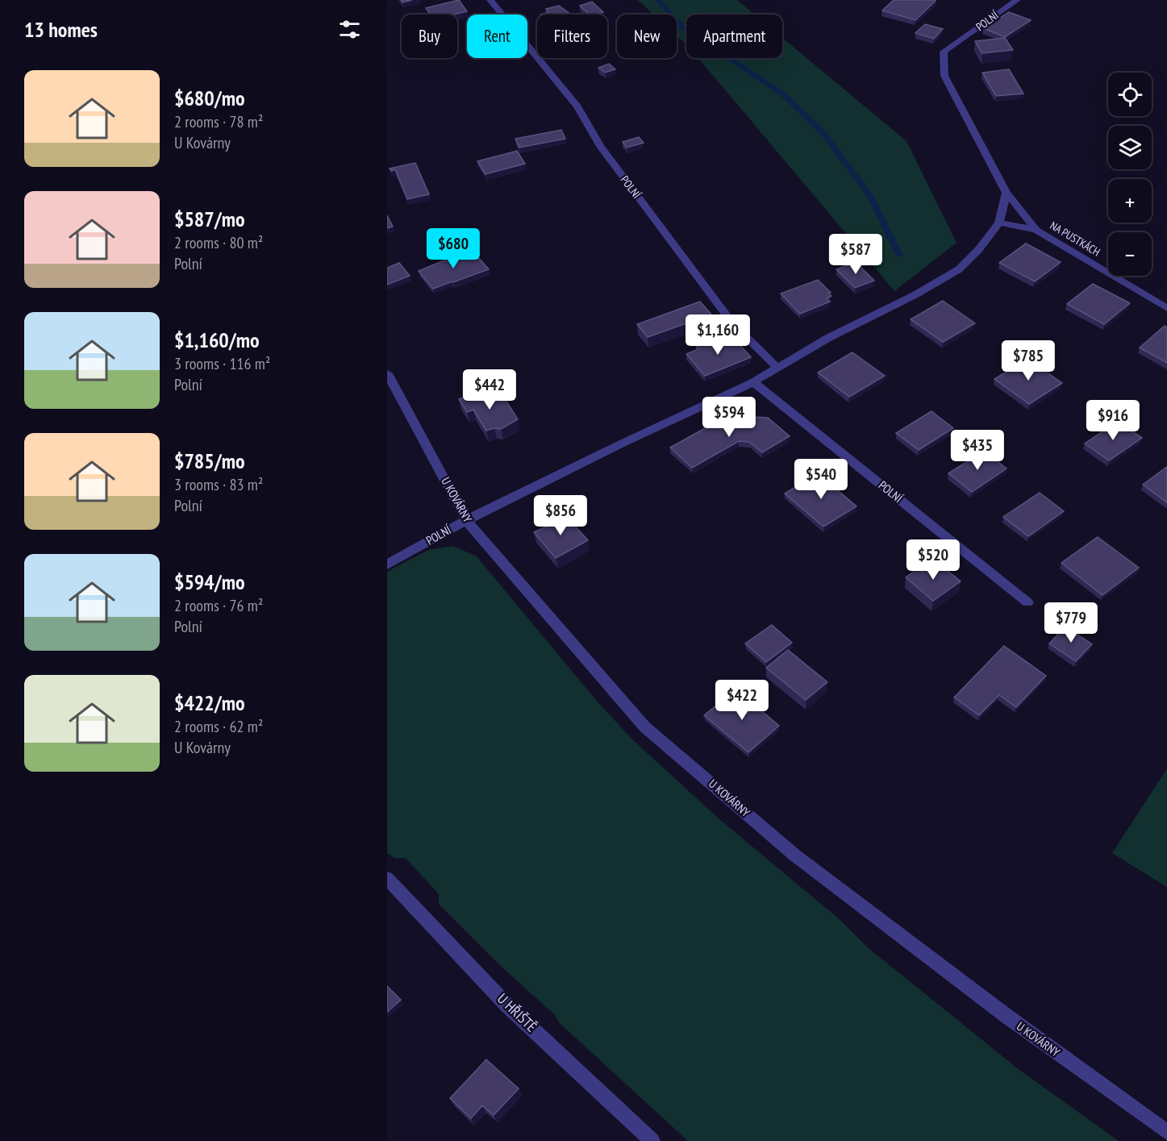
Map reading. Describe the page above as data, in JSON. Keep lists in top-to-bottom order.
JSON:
{
  "streets": {
    "street": [
      "POLNÍ",
      "NA PUSTKÁCH",
      "U KOVÁRNY",
      "U HŘIŠTĚ"
    ]
  },
  "crossings": [
    ["POLNÍ", "NA PUSTKÁCH"],
    ["POLNÍ", "U KOVÁRNY"]
  ],
  "page": {
    "heading": "13 homes",
    "chip": [
      "Buy",
      "Rent",
      "Filters",
      "New",
      "Apartment"
    ],
    "list": [
      {
        "name": "$680/mo",
        "note": "2 rooms · 78 m² · U Kovárny"
      },
      {
        "name": "$587/mo",
        "note": "2 rooms · 80 m² · Polní"
      },
      {
        "name": "$1,160/mo",
        "note": "3 rooms · 116 m² · Polní"
      },
      {
        "name": "$785/mo",
        "note": "3 rooms · 83 m² · Polní"
      },
      {
        "name": "$594/mo",
        "note": "2 rooms · 76 m² · Polní"
      },
      {
        "name": "$422/mo",
        "note": "2 rooms · 62 m² · U Kovárny"
      }
    ],
    "map_buttons": ["+", "−"],
    "price": [
      "$680",
      "$587",
      "$1,160",
      "$785",
      "$442",
      "$594",
      "$916",
      "$435",
      "$540",
      "$856",
      "$520",
      "$779",
      "$422"
    ]
  }
}
